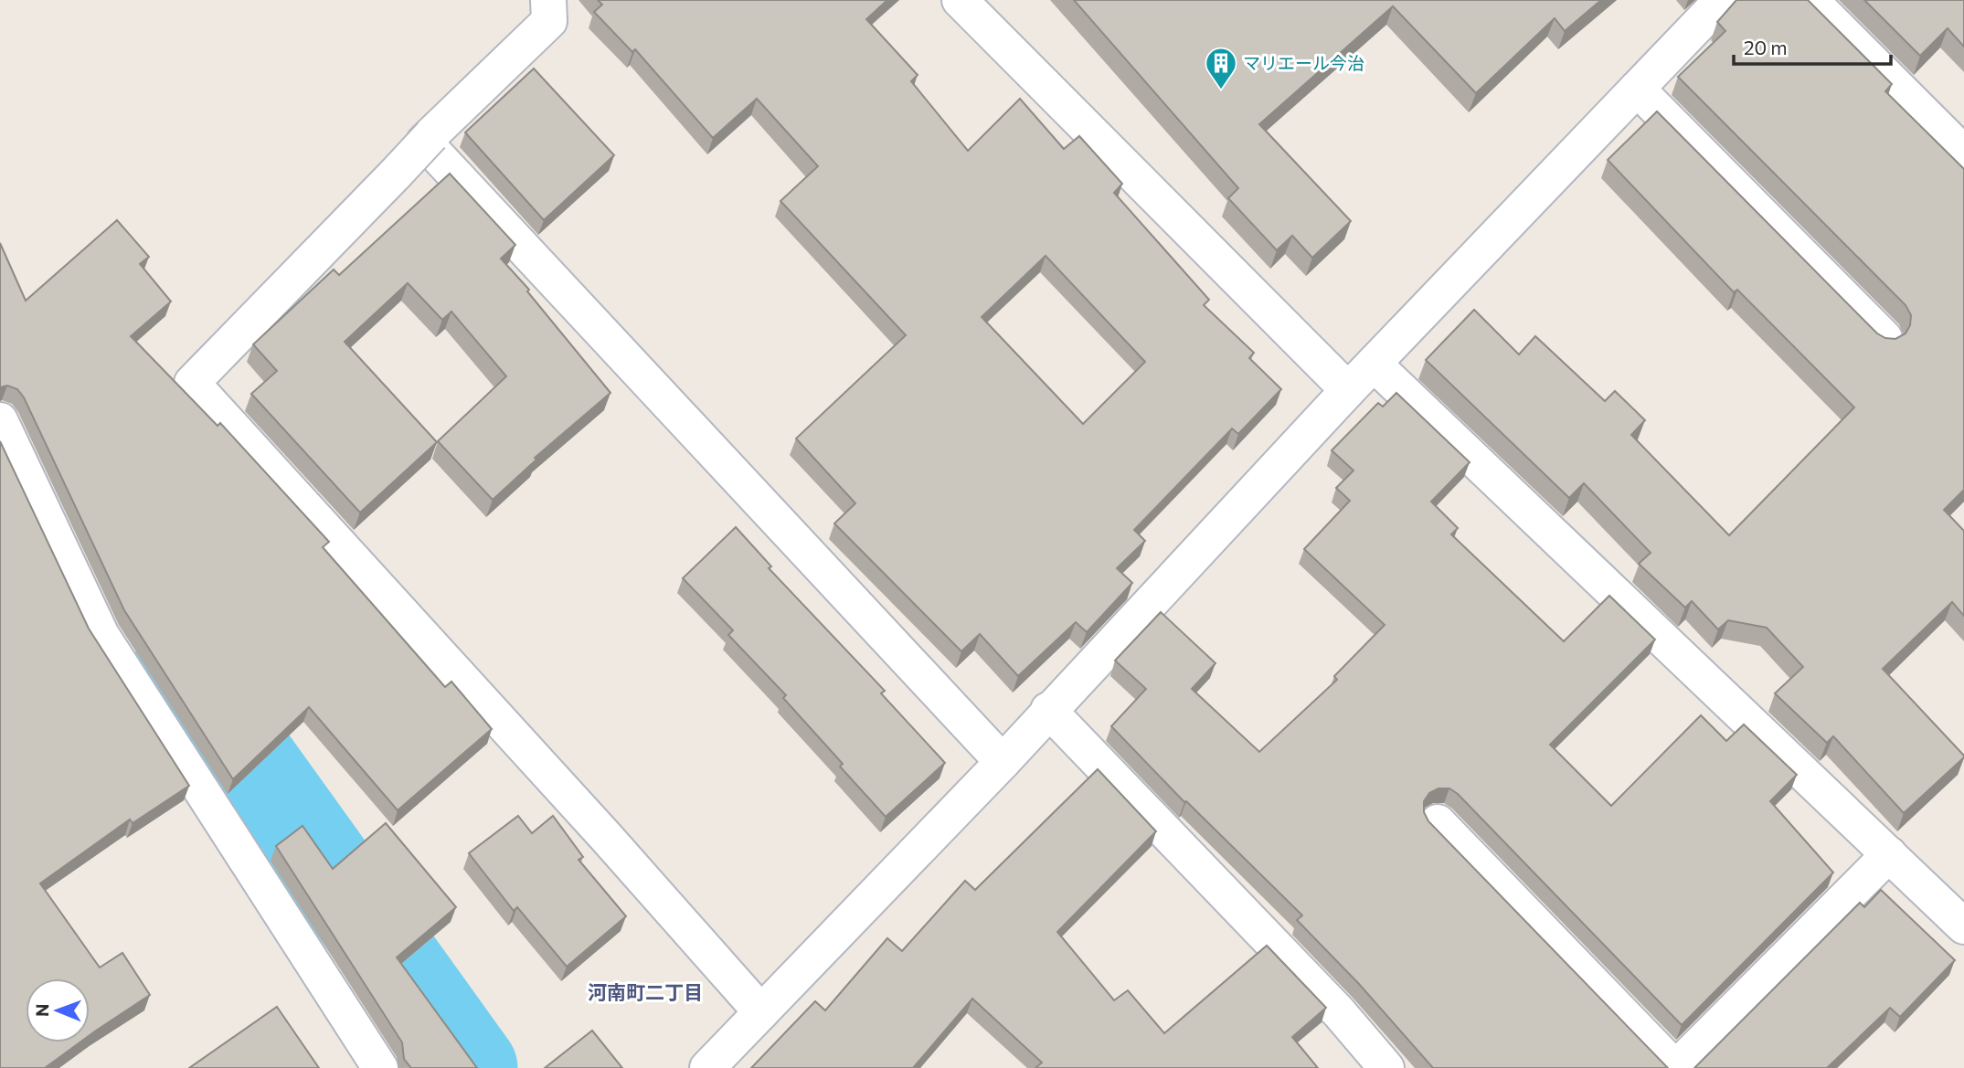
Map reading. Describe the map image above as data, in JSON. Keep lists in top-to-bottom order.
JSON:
{
  "districts": ["河南町二丁目"],
  "places": {
    "building": ["マリエール今治"]
  },
  "scale_bar": "20 m",
  "north": "left"
}
